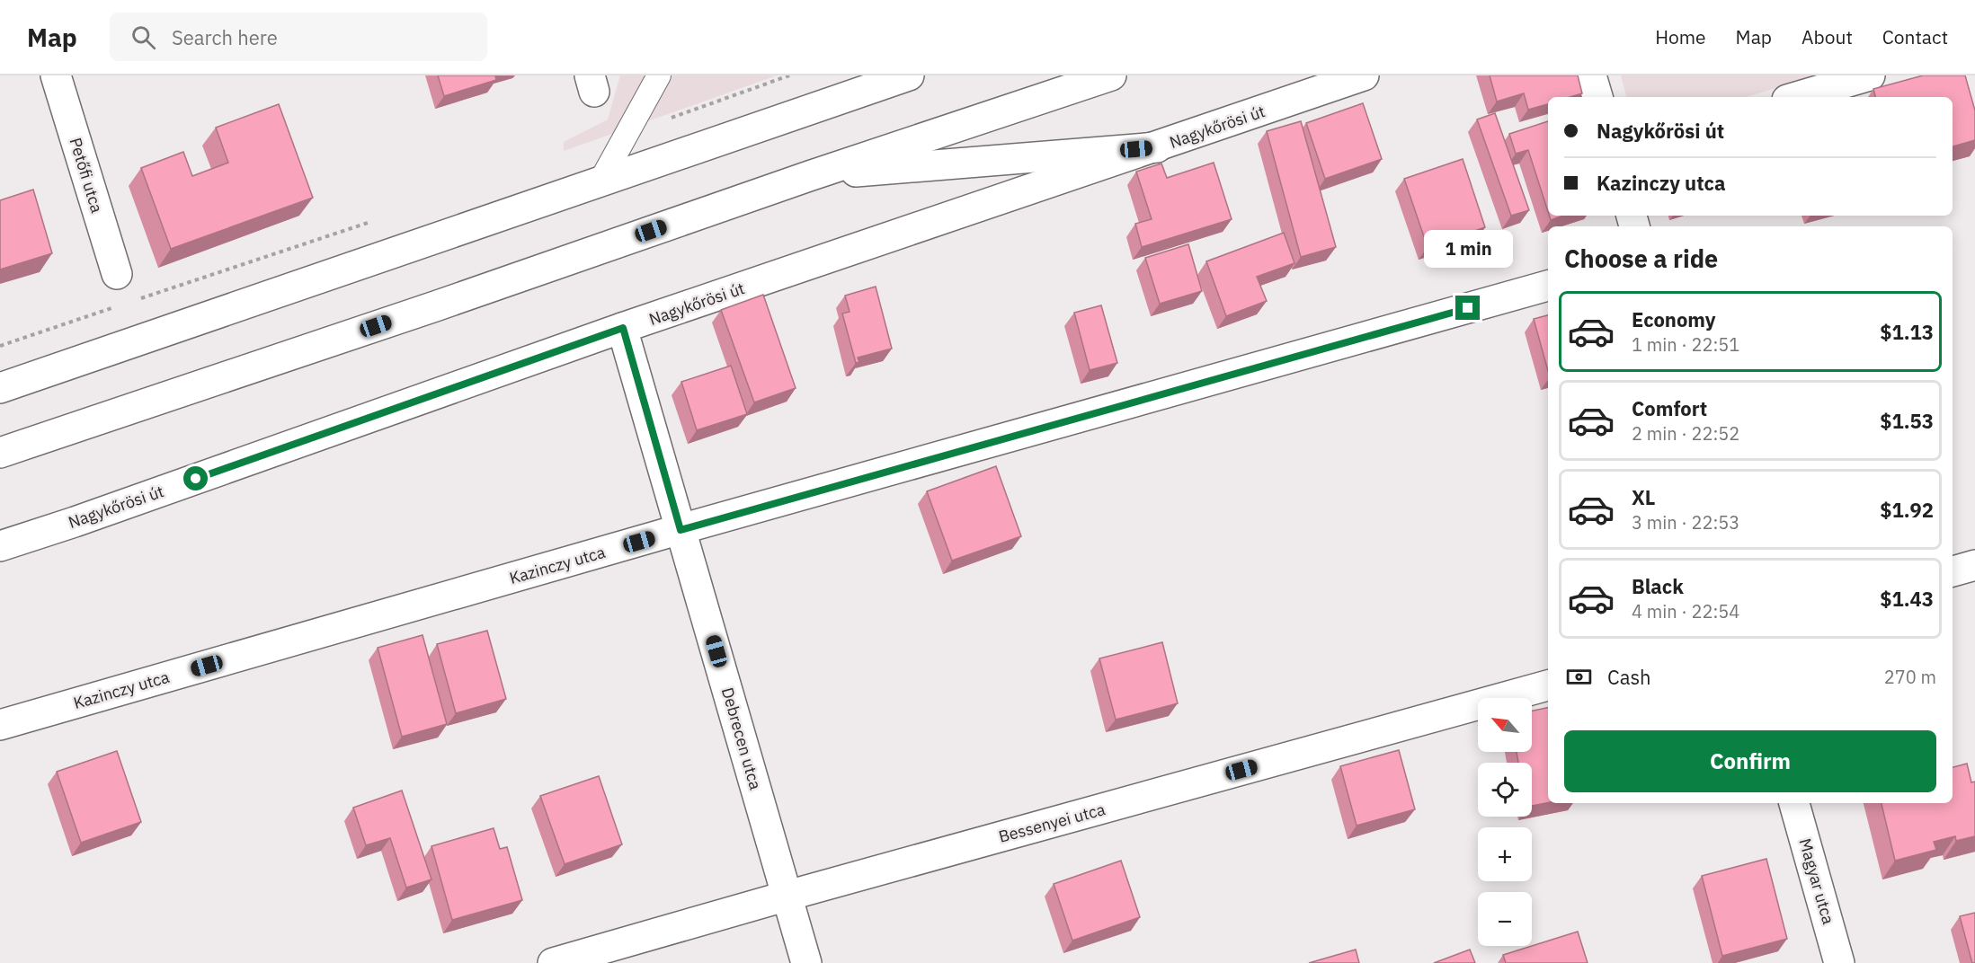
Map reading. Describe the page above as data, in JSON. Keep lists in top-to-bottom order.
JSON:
{
  "streets": {
    "street": [
      "Nagykőrösi út",
      "Petőfi utca",
      "Kazinczy utca",
      "Debrecen utca",
      "Bessenyei utca",
      "Magyar utca"
    ]
  },
  "crossings": [
    ["Nagykőrösi út", "Debrecen utca"],
    ["Kazinczy utca", "Debrecen utca"],
    ["Debrecen utca", "Bessenyei utca"]
  ],
  "north": "top left",
  "page": {
    "header": "Map",
    "search": "Search here",
    "nav": [
      "Home",
      "Map",
      "About",
      "Contact"
    ],
    "banner": ["Nagykőrösi út", "Kazinczy utca"],
    "heading": "Choose a ride",
    "bubble": "1 min",
    "list": [
      {
        "name": "Economy",
        "note": "1 min · 22:51",
        "value": "$1.13"
      },
      {
        "name": "Comfort",
        "note": "2 min · 22:52",
        "value": "$1.53"
      },
      {
        "name": "XL",
        "note": "3 min · 22:53",
        "value": "$1.92"
      },
      {
        "name": "Black",
        "note": "4 min · 22:54",
        "value": "$1.43"
      }
    ],
    "pay": ["Cash", "270 m"],
    "map_buttons": ["+", "−"],
    "buttons": "Confirm"
  }
}
